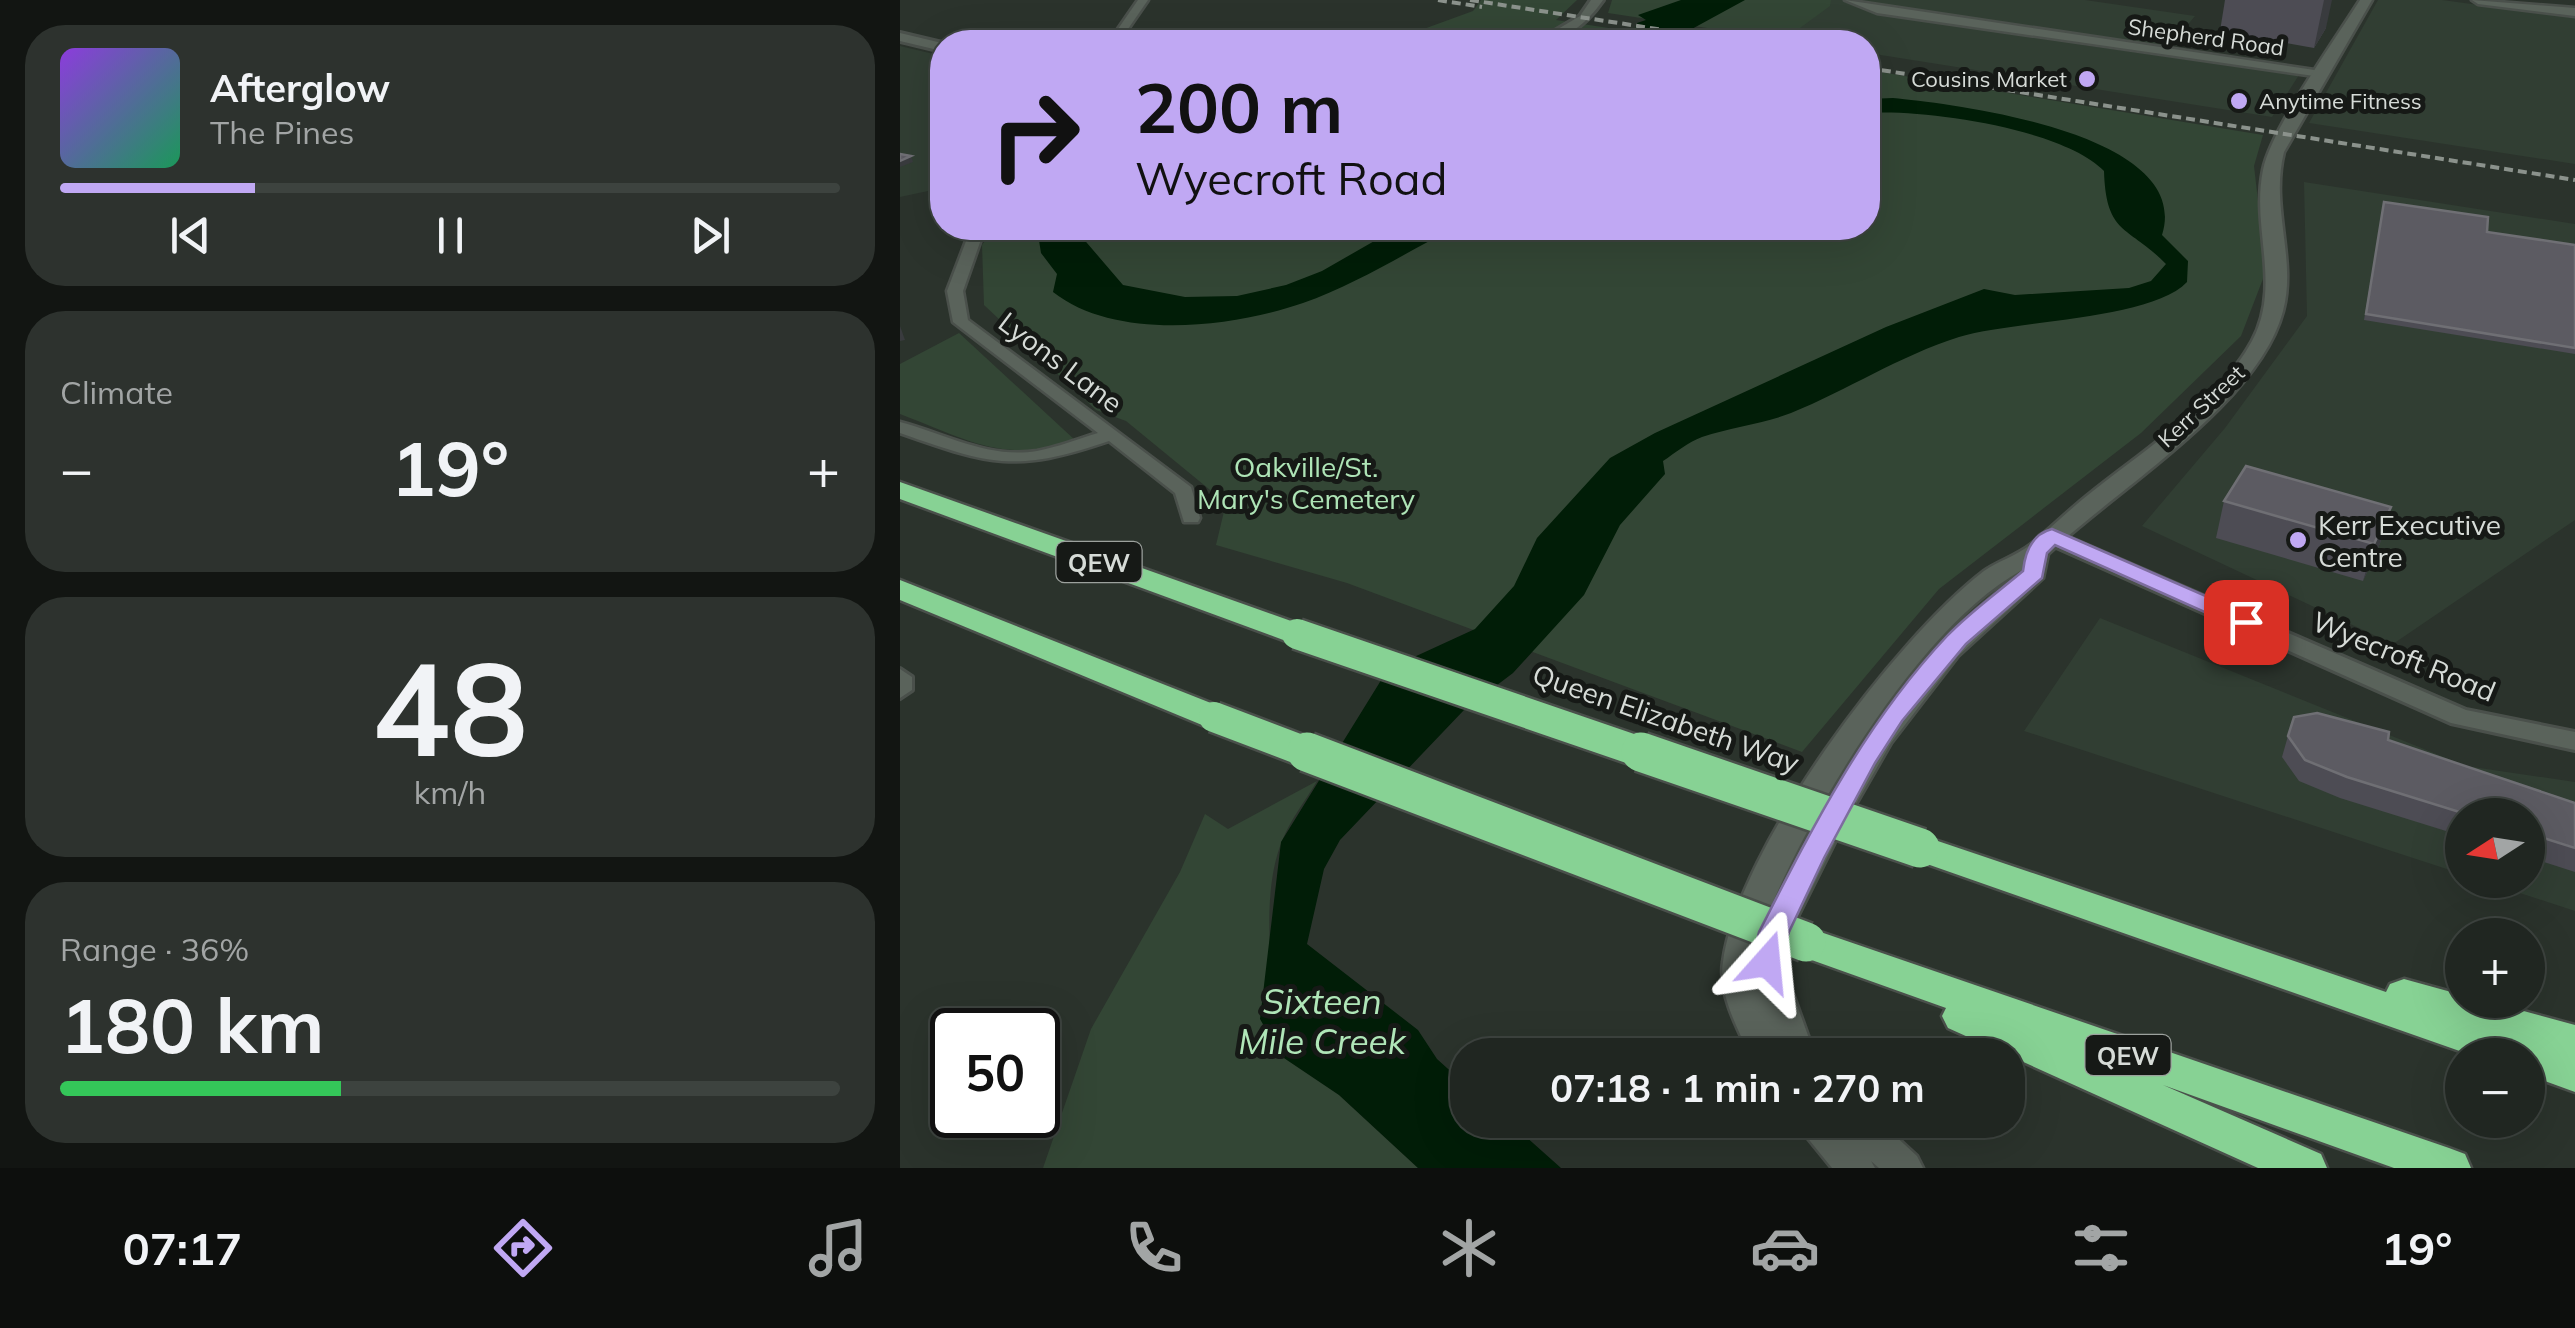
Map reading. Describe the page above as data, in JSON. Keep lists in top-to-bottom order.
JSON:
{
  "streets": {
    "highway": ["QEW", "Queen Elizabeth Way"],
    "main road": ["Kerr Street"],
    "street": ["Shepherd Road", "Lyons Lane", "Wyecroft Road"]
  },
  "crossings": [
    ["Shepherd Road", "Kerr Street"],
    ["Kerr Street", "Wyecroft Road"]
  ],
  "water": ["Sixteen Mile Creek"],
  "parks": ["Oakville/St. Mary's Cemetery"],
  "places": ["Cousins Market", "Anytime Fitness", "Kerr Executive Centre"],
  "north": "left",
  "page": {
    "turn": ["200 m", "Wyecroft Road"],
    "song": ["Afterglow", "The Pines"],
    "tile": [
      "Climate",
      ["48", "km/h"],
      ["Range · 36%", "180 km"]
    ],
    "heat": ["−", "19°", "+"],
    "map_buttons": ["+", "−"],
    "limit": "50",
    "trip": "07:18 · 1 min · 270 m",
    "tabs": ["07:17", "19°"]
  }
}
